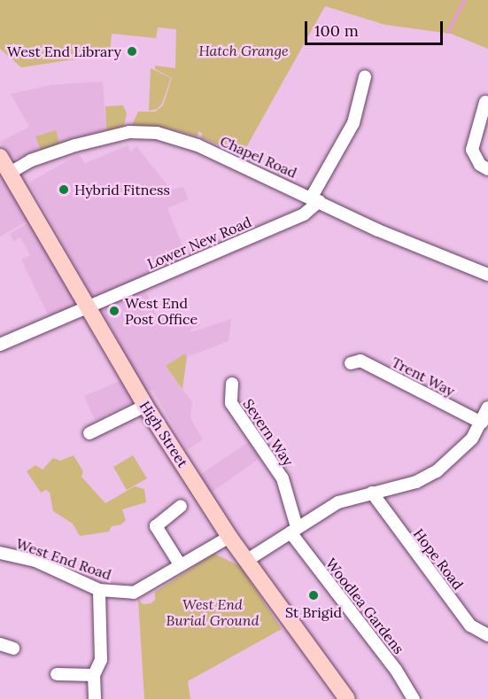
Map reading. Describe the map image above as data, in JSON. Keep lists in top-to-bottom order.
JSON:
{
  "streets": {
    "main road": ["High Street"],
    "street": [
      "Chapel Road",
      "Lower New Road",
      "Trent Way",
      "Severn Way",
      "West End Road",
      "Hope Road",
      "Woodlea Gardens"
    ]
  },
  "crossings": [
    ["Chapel Road", "Lower New Road"],
    ["Chapel Road", "High Street"],
    ["Lower New Road", "High Street"],
    ["Severn Way", "Woodlea Gardens"],
    ["High Street", "West End Road"]
  ],
  "parks": ["Hatch Grange", "West End Burial Ground"],
  "places": [
    "West End Library",
    "Hybrid Fitness",
    "West End Post Office",
    "St Brigid"
  ],
  "scale_bar": "100 m"
}
